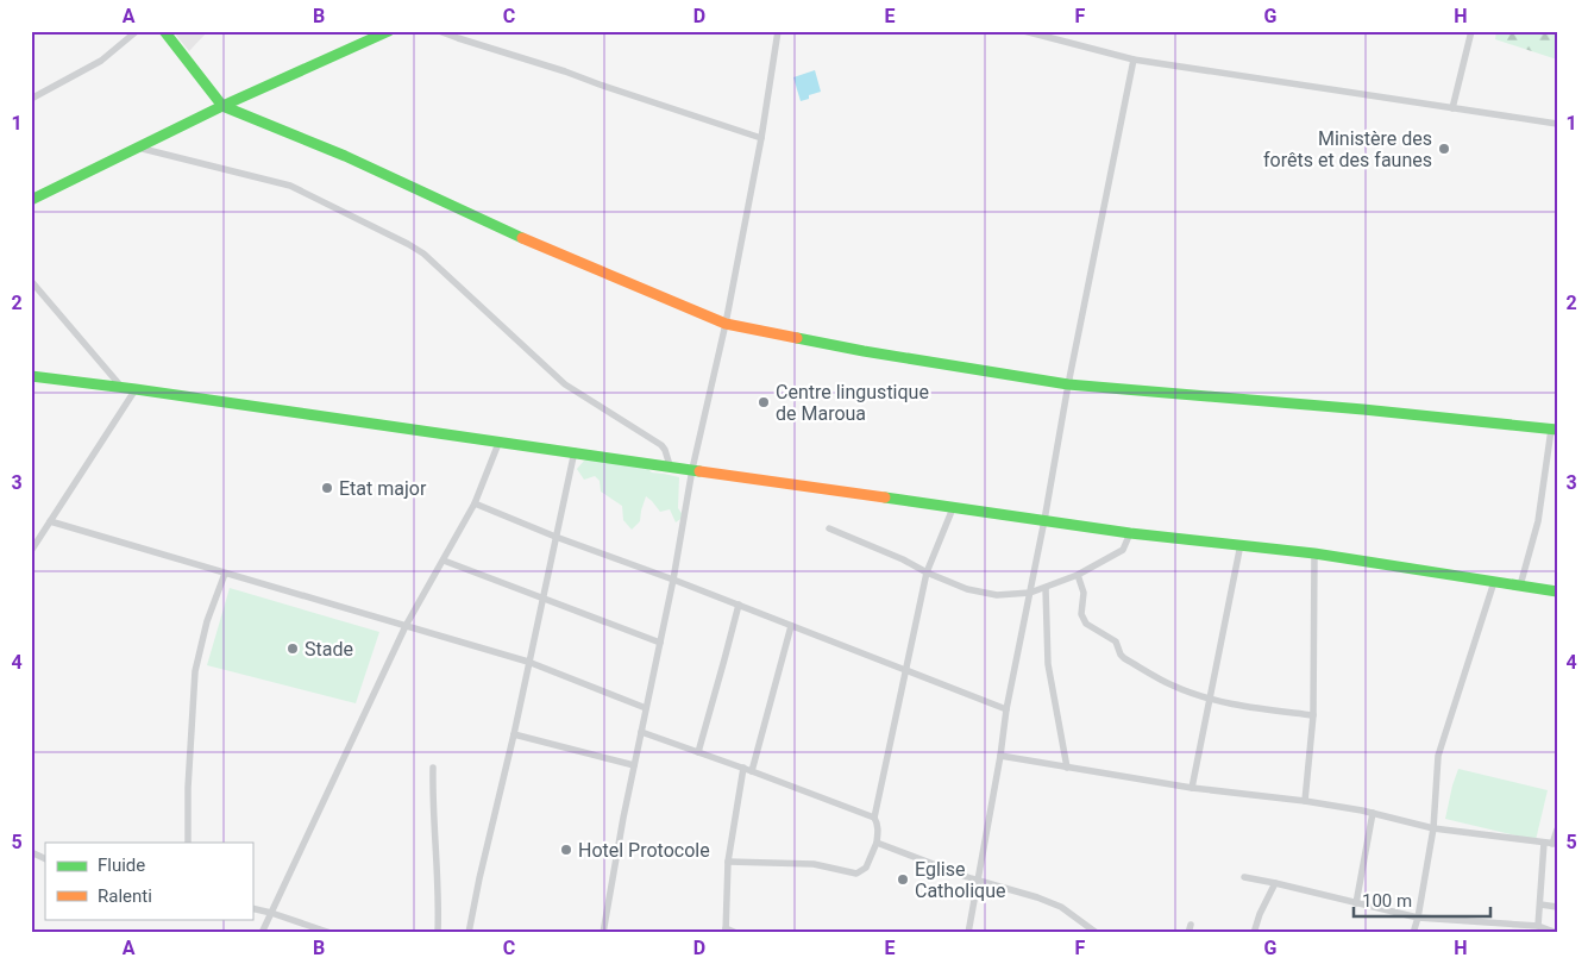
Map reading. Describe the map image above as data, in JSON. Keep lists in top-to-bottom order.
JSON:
{
  "places": [
    "Ministère des forêts et des faunes",
    "Centre lingustique de Maroua",
    "Etat major",
    "Stade",
    "Hotel Protocole",
    "Eglise Catholique"
  ],
  "legend": ["Fluide", "Ralenti"],
  "scale_bar": "100 m",
  "grid": {
    "columns": [
      "A",
      "B",
      "C",
      "D",
      "E",
      "F",
      "G",
      "H"
    ],
    "rows": [
      "1",
      "2",
      "3",
      "4",
      "5"
    ]
  }
}
